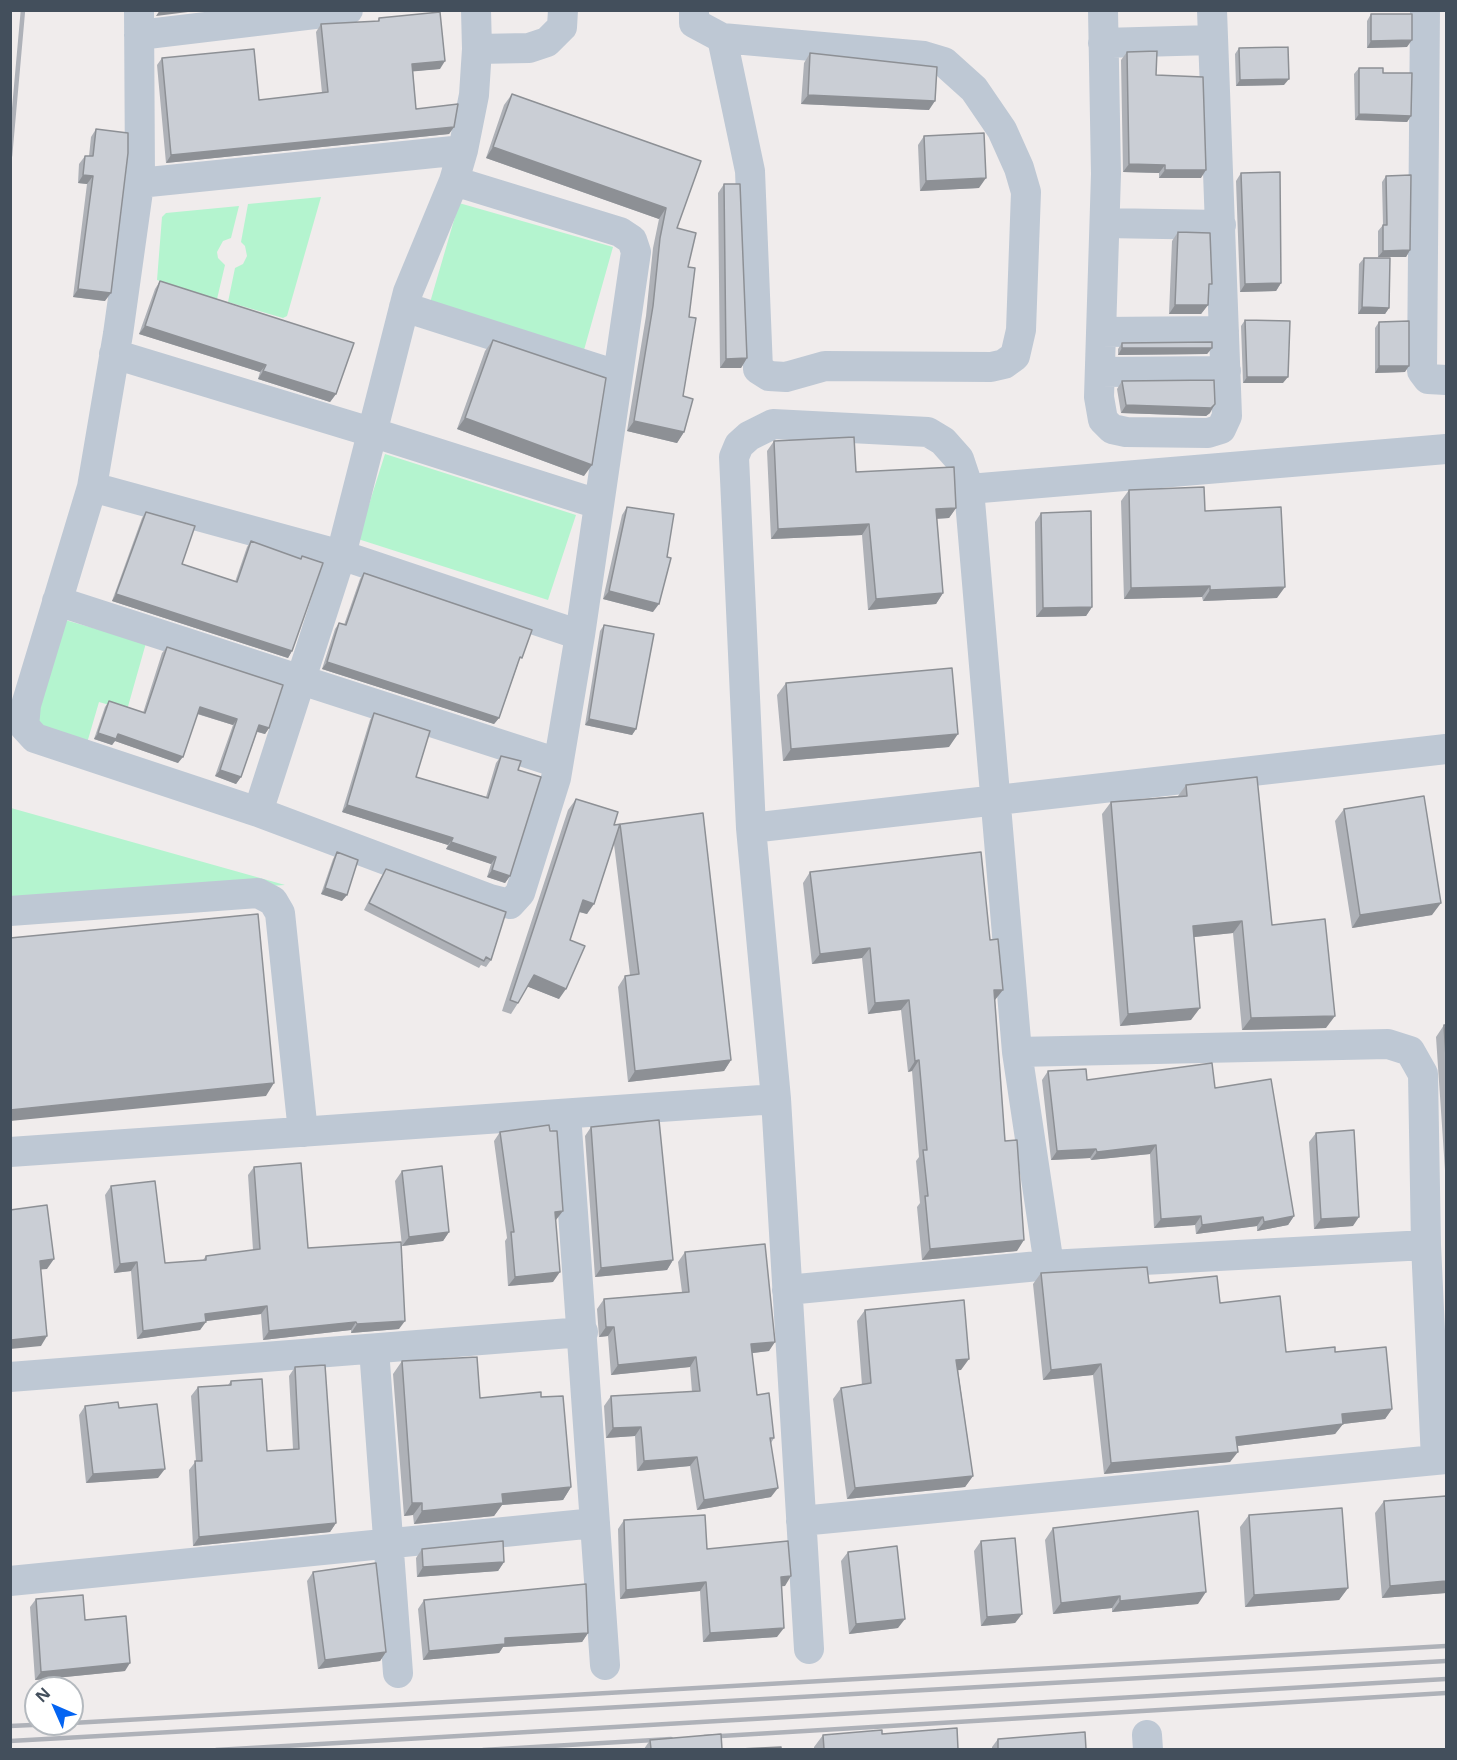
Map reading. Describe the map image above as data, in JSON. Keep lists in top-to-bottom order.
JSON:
{
  "north": "top left"
}
